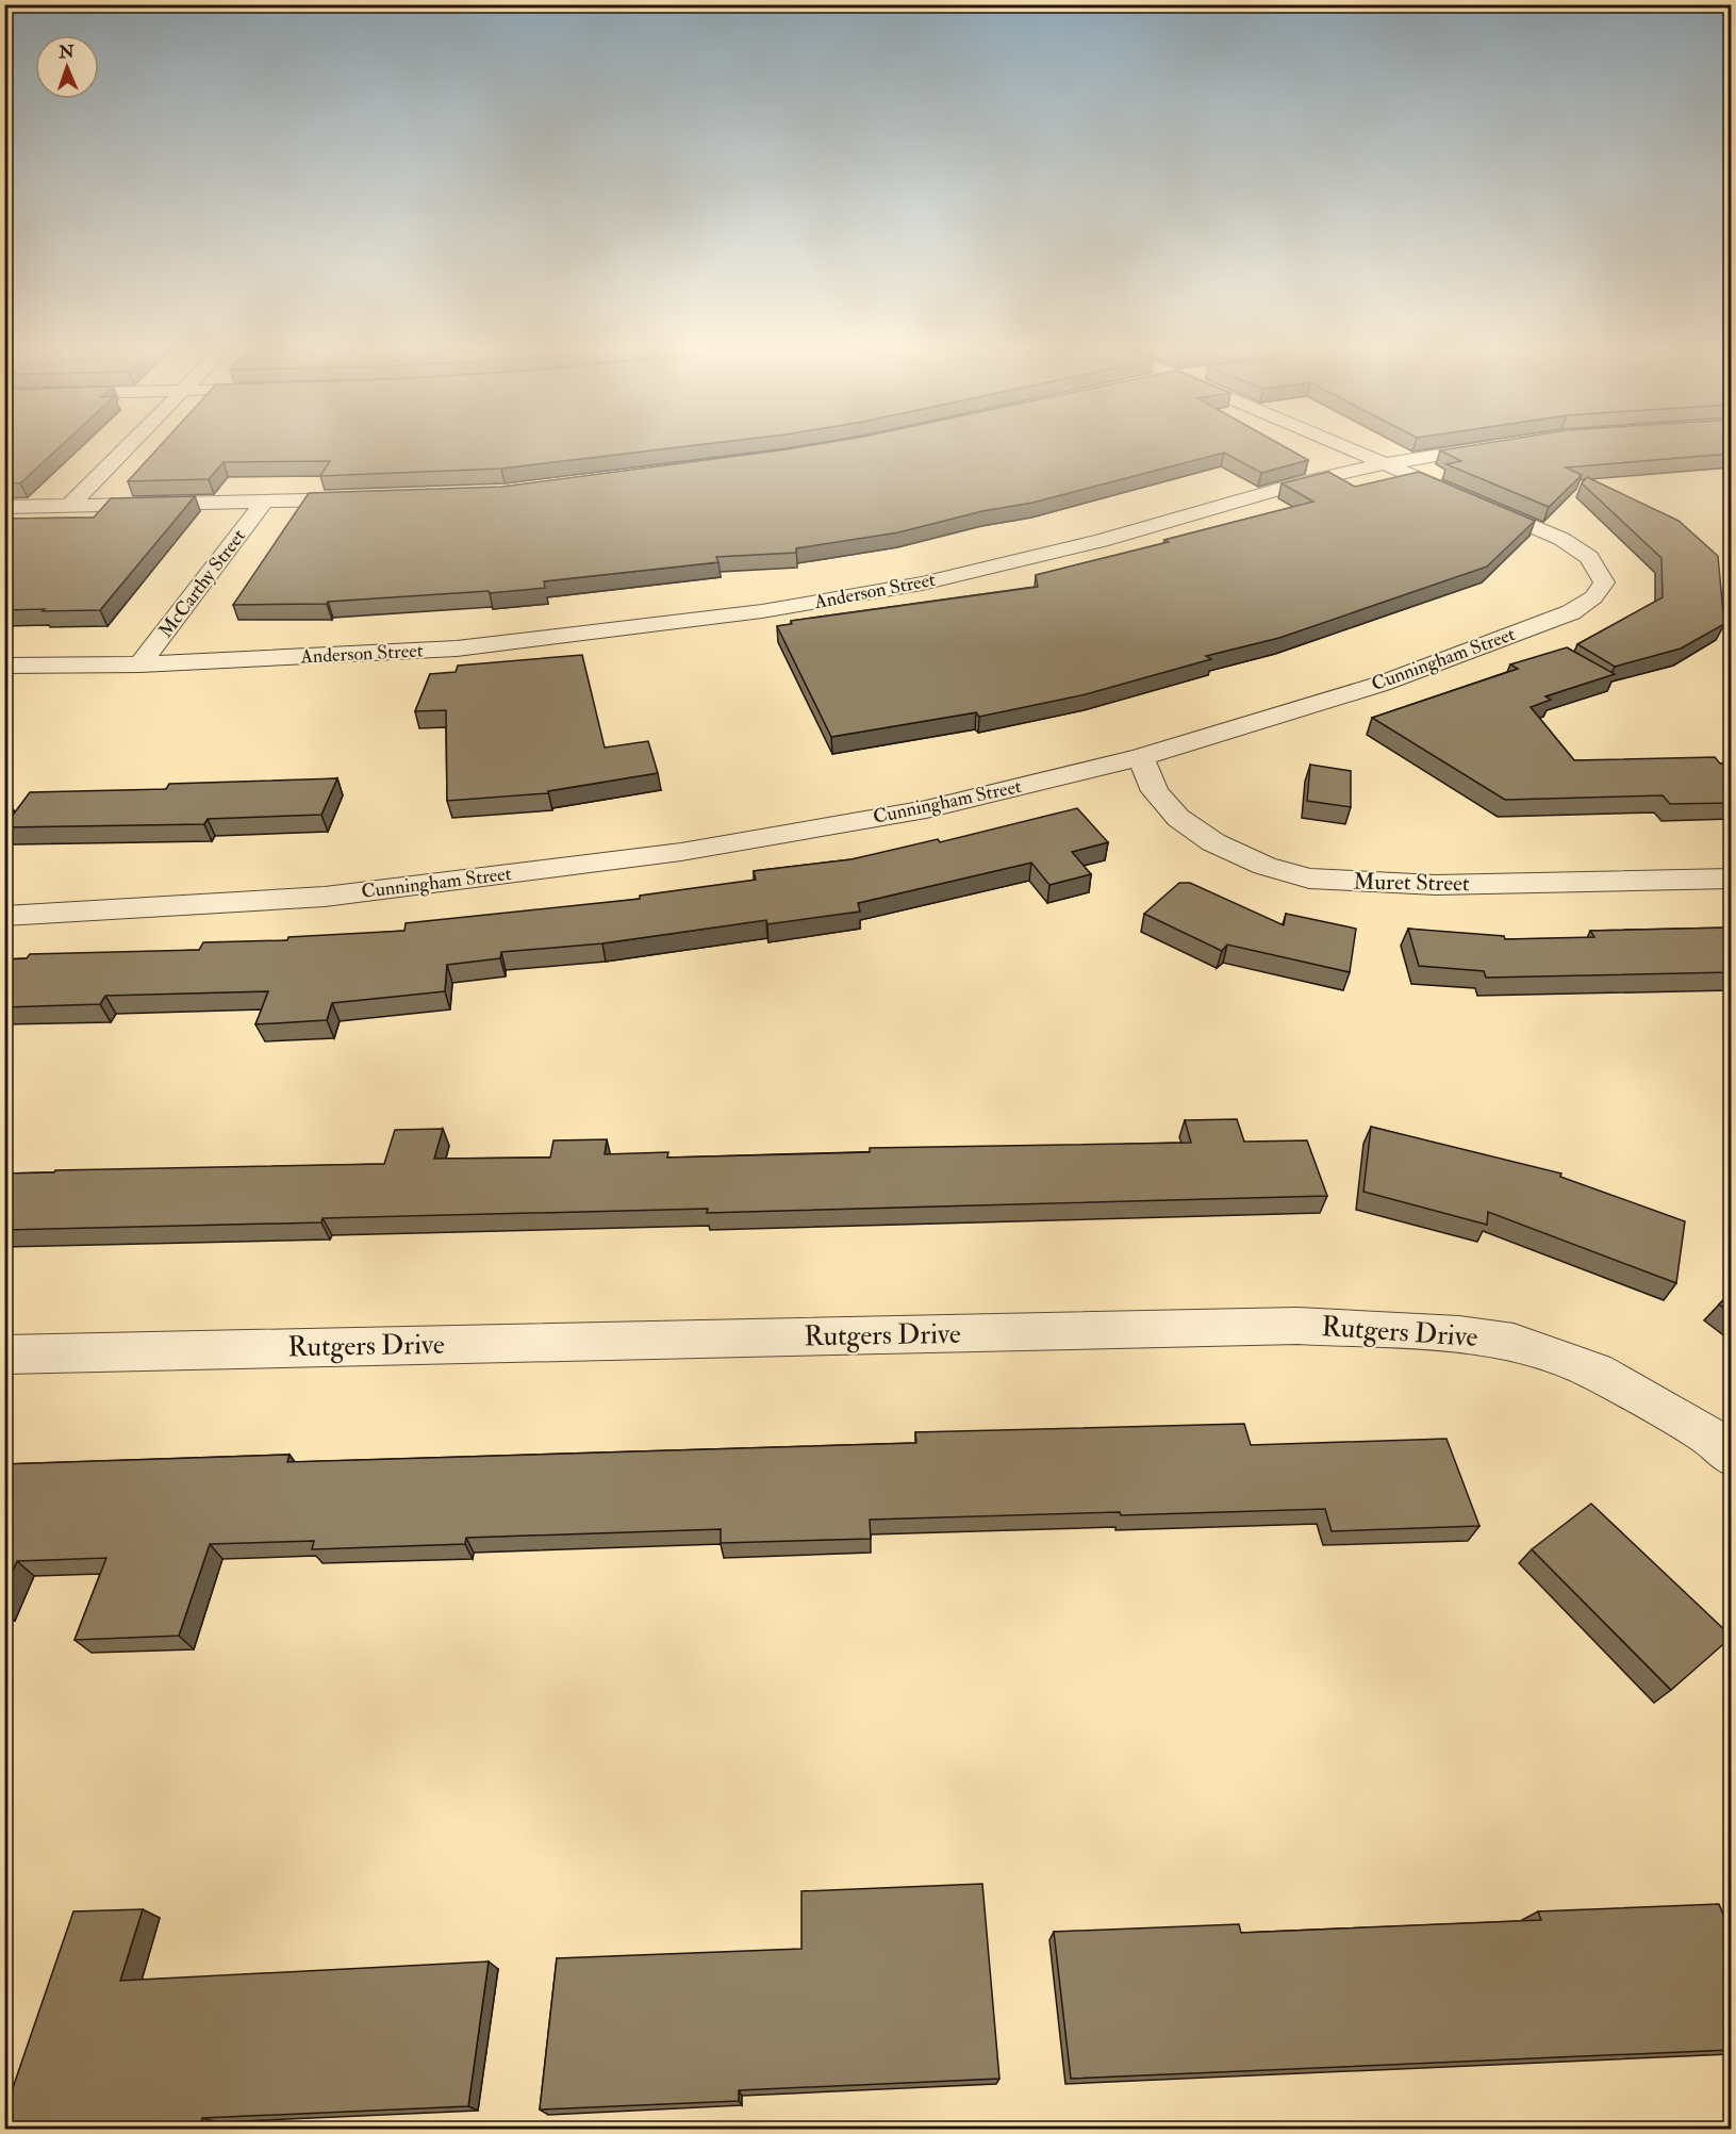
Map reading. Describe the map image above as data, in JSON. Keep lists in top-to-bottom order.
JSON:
{
  "streets": {
    "street": [
      "McCarthy Street",
      "Anderson Street",
      "Cunningham Street",
      "Muret Street",
      "Rutgers Drive"
    ]
  },
  "crossings": [
    ["McCarthy Street", "Anderson Street"],
    ["Anderson Street", "Cunningham Street"],
    ["Cunningham Street", "Muret Street"]
  ],
  "north": "top"
}
